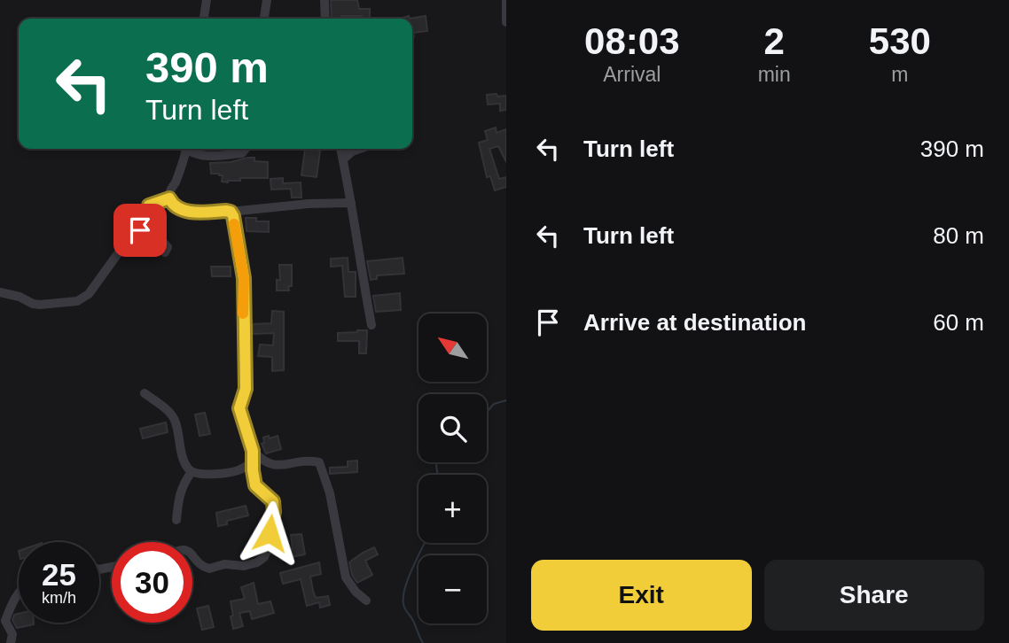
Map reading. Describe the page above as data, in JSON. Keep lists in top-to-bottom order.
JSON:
{
  "north": "top left",
  "page": {
    "eta": [
      "08:03",
      "Arrival",
      "2",
      "min",
      "530",
      "m"
    ],
    "turn": ["390 m", "Turn left"],
    "list": [
      {
        "name": "Turn left",
        "value": "390 m"
      },
      {
        "name": "Turn left",
        "value": "80 m"
      },
      {
        "name": "Arrive at destination",
        "value": "60 m"
      }
    ],
    "map_buttons": ["+", "−"],
    "speed": "25 km/h",
    "limit": "30",
    "buttons": ["Exit", "Share"]
  }
}
